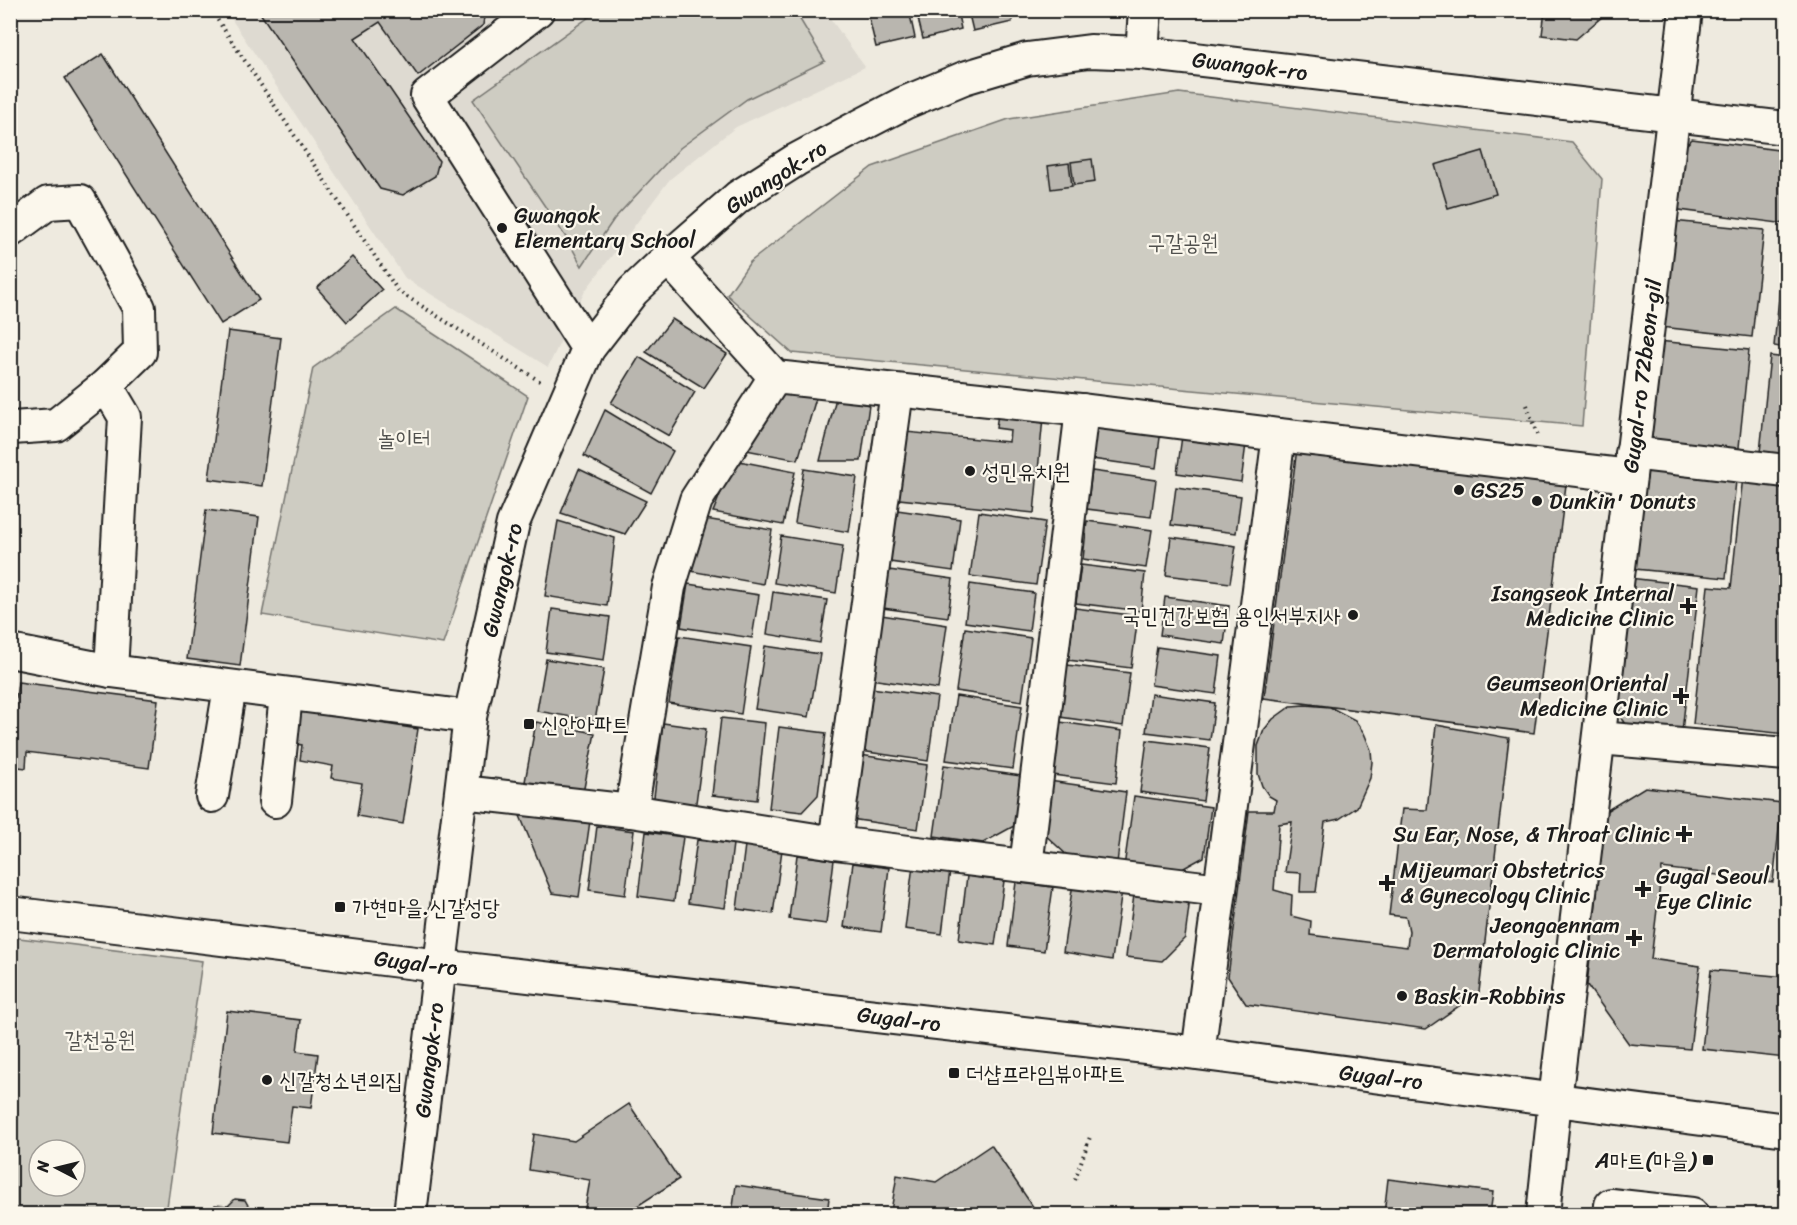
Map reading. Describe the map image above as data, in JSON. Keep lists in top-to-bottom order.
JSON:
{
  "streets": {
    "street": ["Gwangok-ro", "Gugal-ro 72beon-gil", "Gugal-ro"]
  },
  "crossings": [
    ["Gwangok-ro", "Gugal-ro 72beon-gil"],
    ["Gwangok-ro", "Gugal-ro"],
    ["Gugal-ro 72beon-gil", "Gugal-ro"]
  ],
  "parks": ["구갈공원", "놀이터", "갈천공원"],
  "places": {
    "other": [
      "Gwangok Elementary School",
      "성민유치원",
      "GS25",
      "Dunkin' Donuts",
      "국민건강보험 용인서부지사",
      "Baskin-Robbins",
      "신갈청소년의집"
    ],
    "health": [
      "Isangseok Internal Medicine Clinic",
      "Geumseon Oriental Medicine Clinic",
      "Su Ear, Nose, & Throat Clinic",
      "Mijeumari Obstetrics & Gynecology Clinic",
      "Gugal Seoul Eye Clinic",
      "Jeongaennam Dermatologic Clinic"
    ],
    "transit": [
      "신안아파트",
      "가현마을.신갈성당",
      "더샵프라임뷰아파트",
      "A마트(마을)"
    ]
  },
  "north": "left"
}
